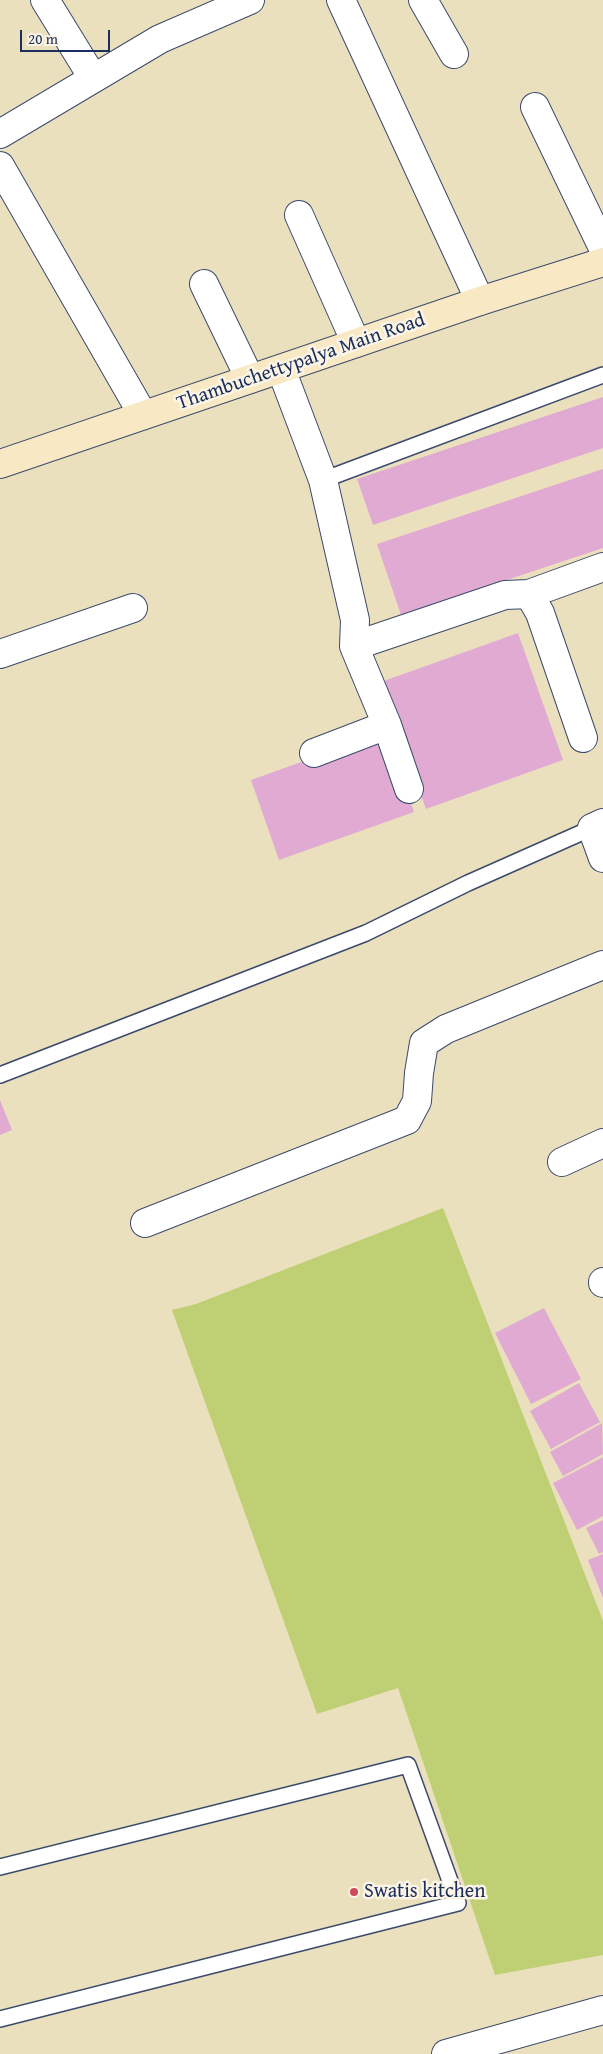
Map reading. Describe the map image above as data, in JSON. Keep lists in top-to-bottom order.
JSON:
{
  "streets": {
    "main road": ["Thambuchettypalya Main Road"]
  },
  "places": ["Swatis kitchen"],
  "scale_bar": "20 m"
}
